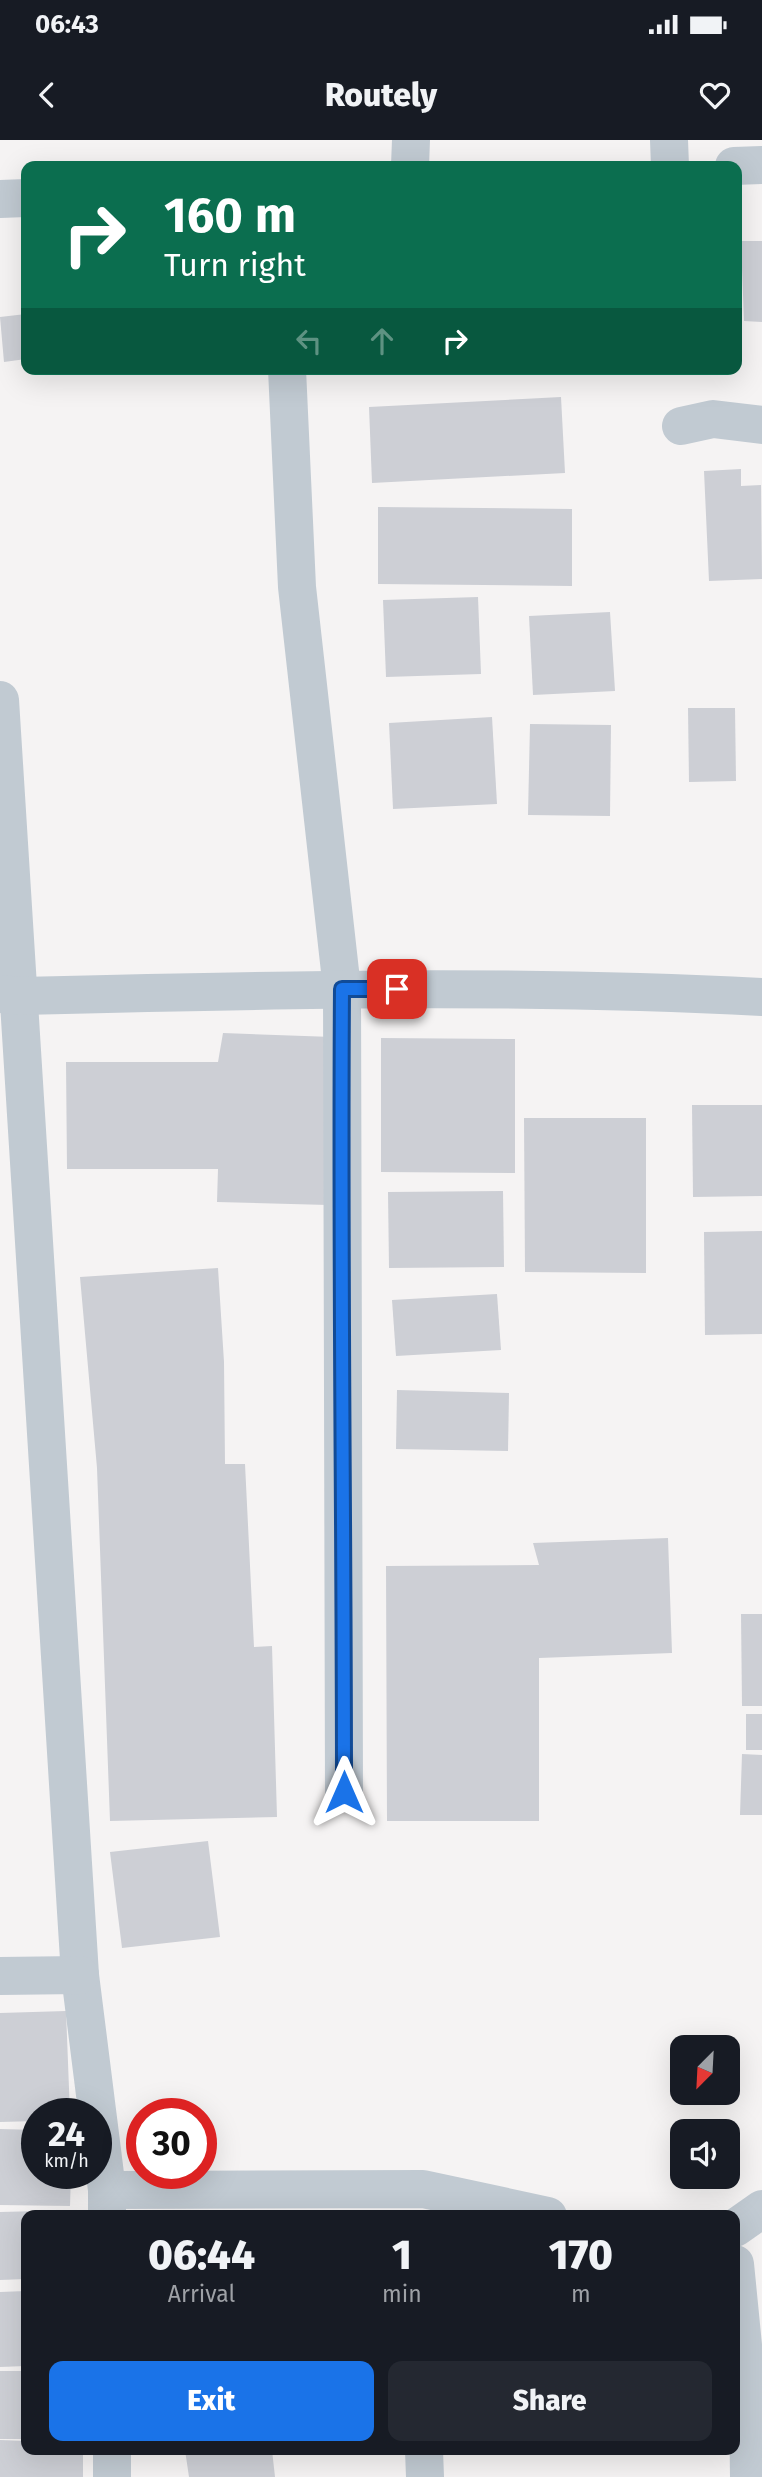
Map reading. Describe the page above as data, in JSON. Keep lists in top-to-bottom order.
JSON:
{
  "north": "bottom left",
  "page": {
    "status": "06:43",
    "header": "Routely",
    "turn": ["160 m", "Turn right"],
    "speed": "24 km/h",
    "limit": "30",
    "eta": [
      "06:44",
      "Arrival",
      "1",
      "min",
      "170",
      "m"
    ],
    "buttons": ["Exit", "Share"]
  }
}
